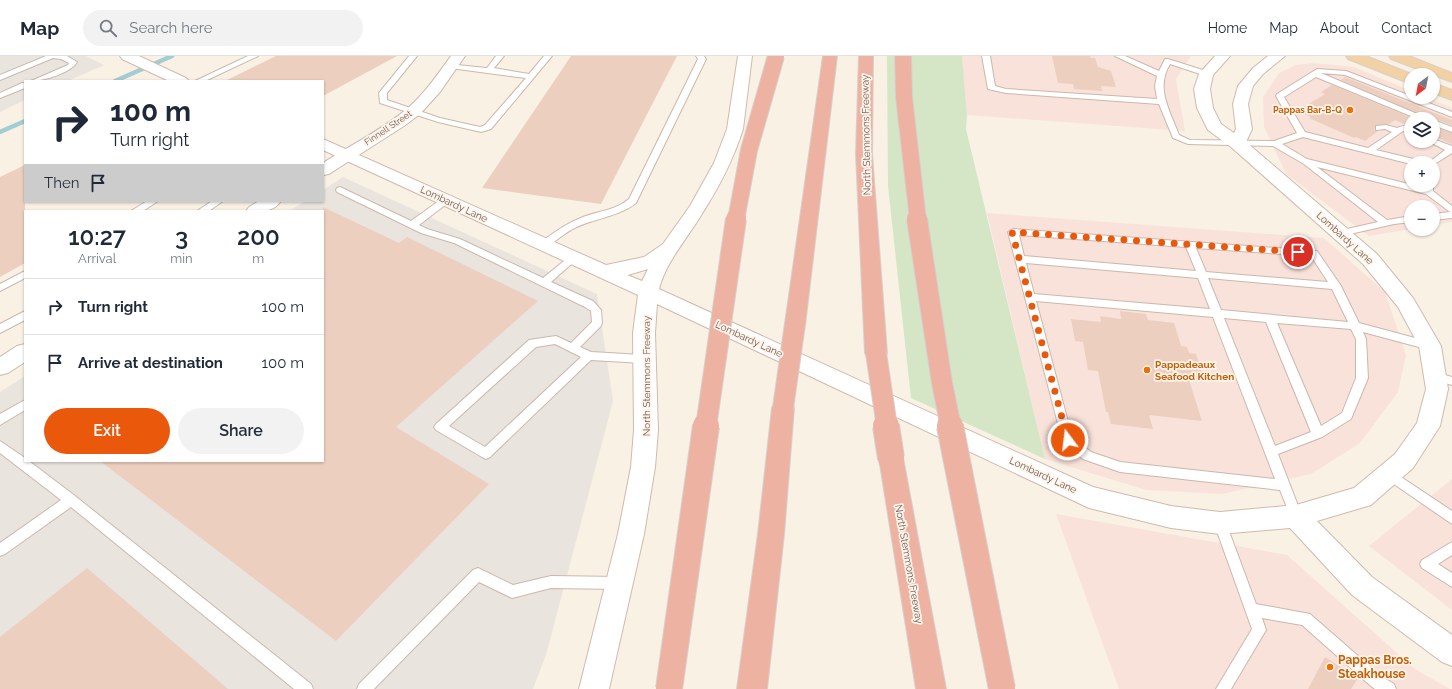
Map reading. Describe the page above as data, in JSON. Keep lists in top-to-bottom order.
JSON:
{
  "streets": {
    "highway": ["North Stemmons Freeway"],
    "street": ["Finnell Street", "Lombardy Lane"]
  },
  "crossings": [
    ["Finnell Street", "Lombardy Lane"],
    ["North Stemmons Freeway", "Lombardy Lane"]
  ],
  "places": ["Pappas Bar-B-Q", "Pappadeaux Seafood Kitchen", "Pappas Bros. Steakhouse"],
  "north": "bottom left",
  "page": {
    "header": "Map",
    "search": "Search here",
    "nav": [
      "Home",
      "Map",
      "About",
      "Contact"
    ],
    "map_buttons": ["+", "−"],
    "turn": ["100 m", "Turn right"],
    "then": "Then",
    "eta": [
      "10:27",
      "Arrival",
      "3",
      "min",
      "200",
      "m"
    ],
    "list": [
      {
        "name": "Turn right",
        "value": "100 m"
      },
      {
        "name": "Arrive at destination",
        "value": "100 m"
      }
    ],
    "buttons": ["Exit", "Share"]
  }
}
